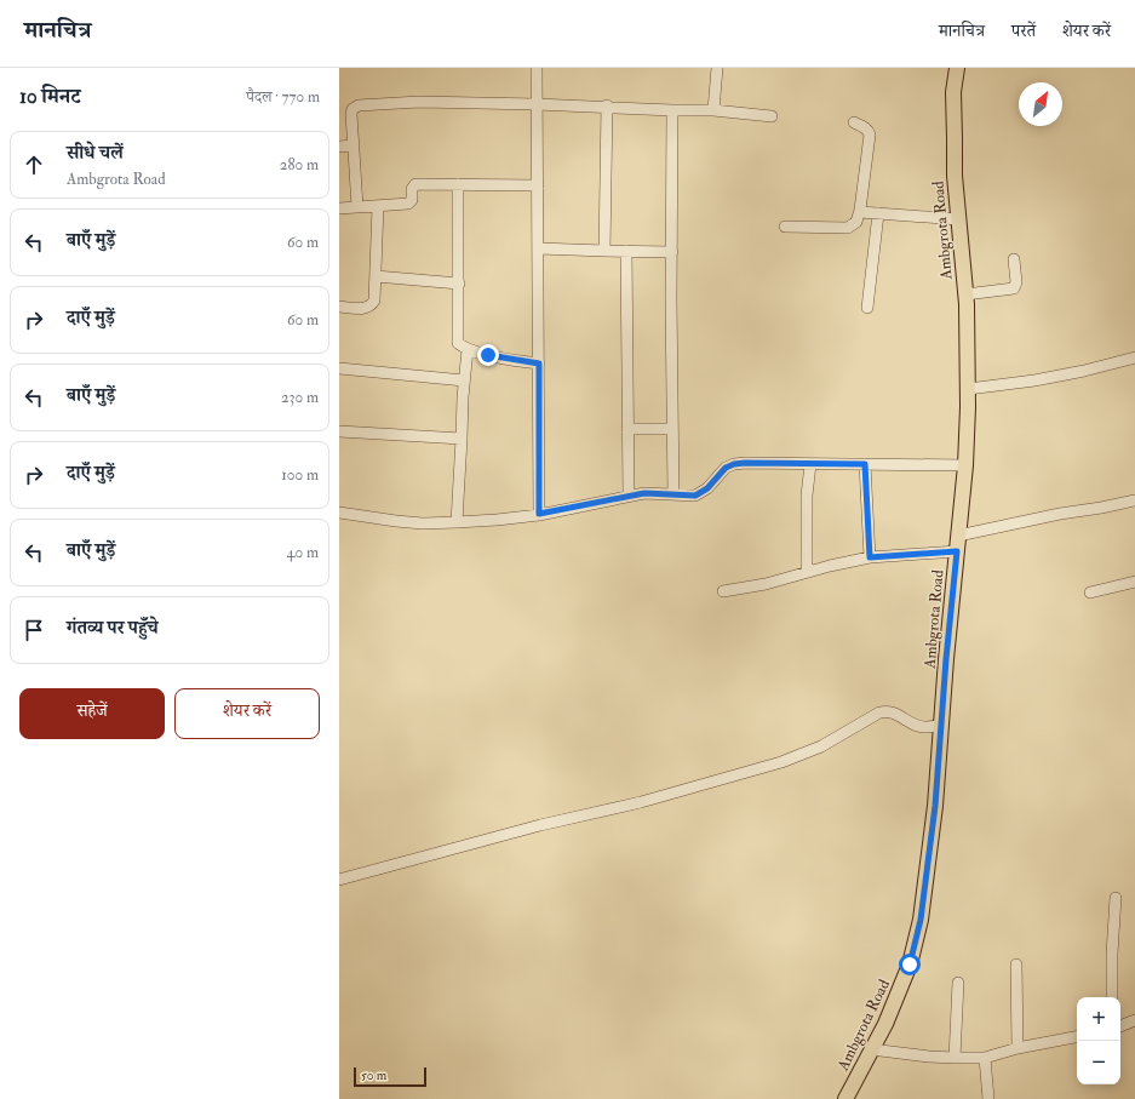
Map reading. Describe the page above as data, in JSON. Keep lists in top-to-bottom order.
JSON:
{
  "streets": {
    "main road": ["Ambgrota Road"]
  },
  "scale_bar": "50 m",
  "north": "top right",
  "page": {
    "header": "मानचित्र",
    "nav": ["मानचित्र", "परतें", "शेयर करें"],
    "heading": ["10 मिनट", "पैदल · 770 m"],
    "list": [
      ["सीधे चलें", "Ambgrota Road", "280 m"],
      ["बाएँ मुड़ें", "60 m"],
      ["दाएँ मुड़ें", "60 m"],
      ["बाएँ मुड़ें", "230 m"],
      ["दाएँ मुड़ें", "100 m"],
      ["बाएँ मुड़ें", "40 m"],
      "गंतव्य पर पहुँचे"
    ],
    "buttons": ["सहेजें", "शेयर करें"],
    "map_buttons": ["+", "−"],
    "scale": "50 m"
  }
}
